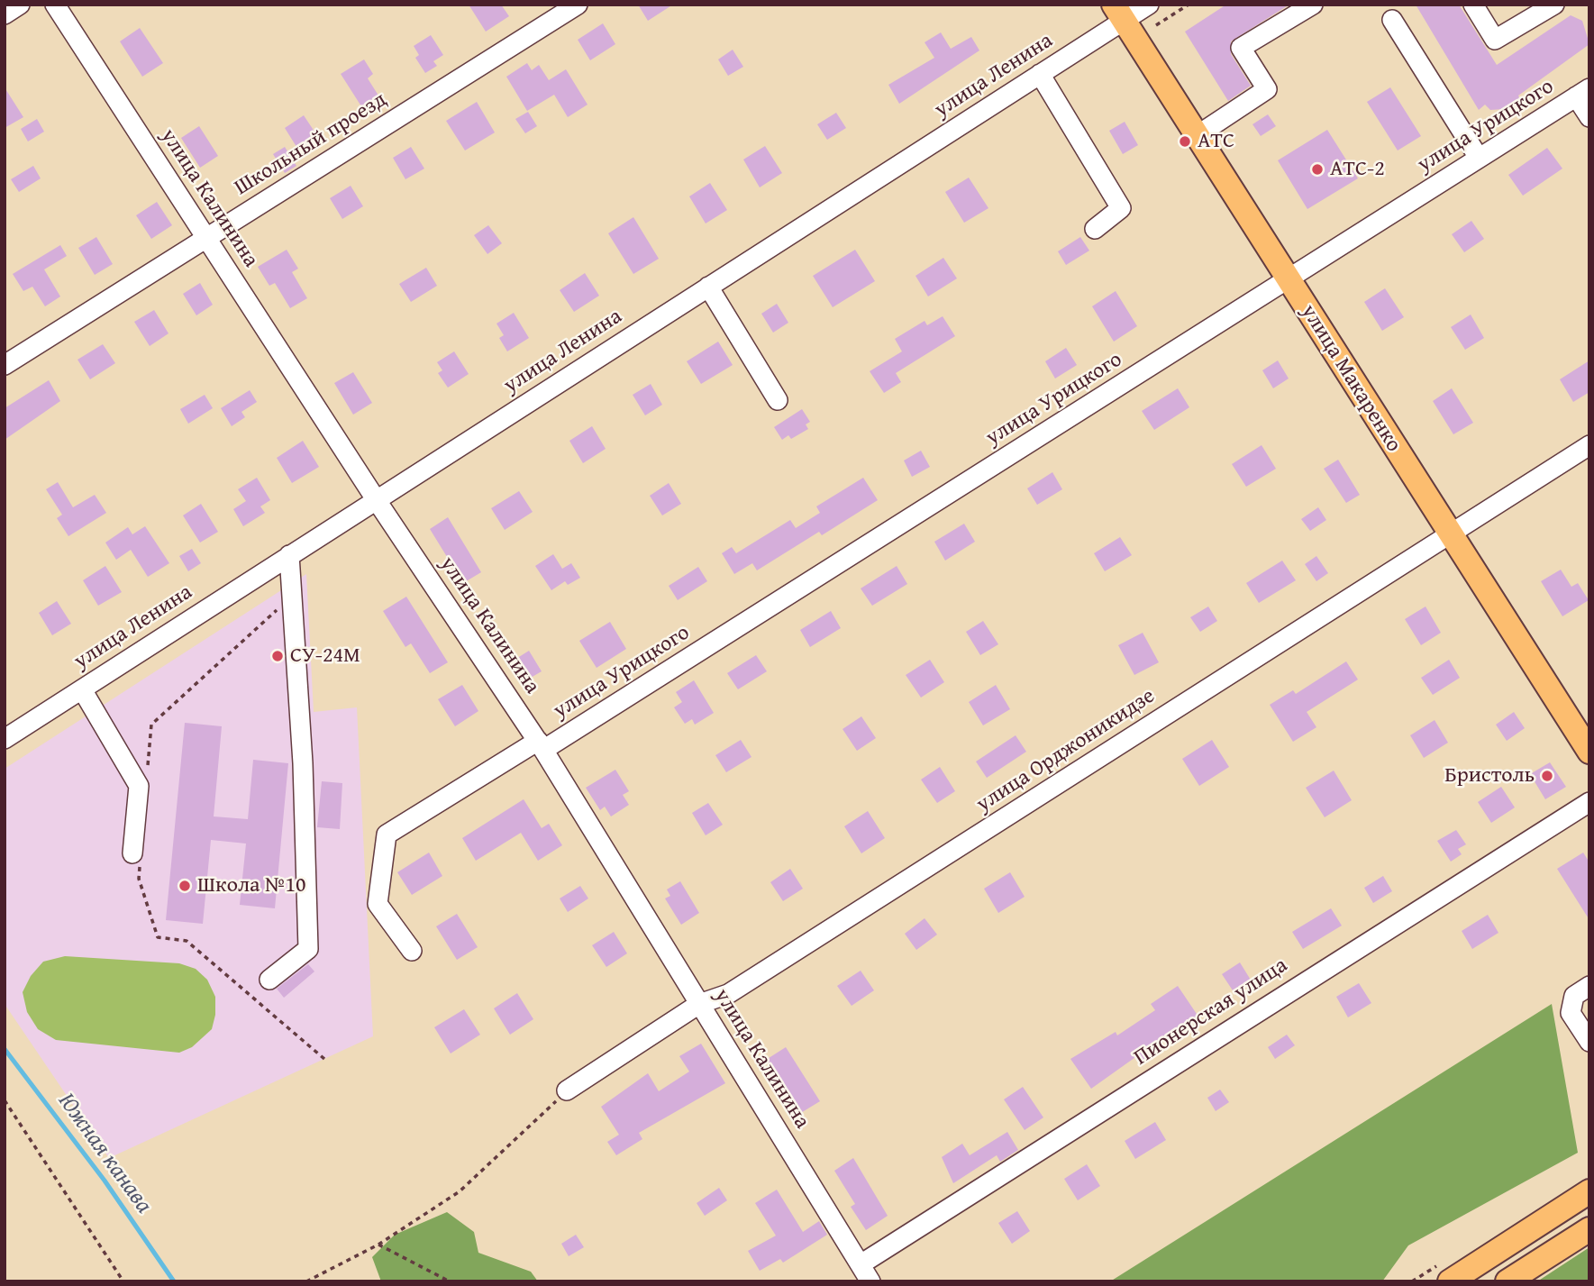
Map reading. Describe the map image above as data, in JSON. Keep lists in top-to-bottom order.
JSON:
{
  "streets": {
    "main road": ["улица Макаренко"],
    "street": [
      "улица Ленина",
      "улица Урицкого",
      "Школьный проезд",
      "улица Калинина",
      "улица Орджоникидзе",
      "Пионерская улица"
    ]
  },
  "crossings": [
    ["улица Ленина", "улица Калинина"],
    ["улица Ленина", "улица Макаренко"],
    ["улица Урицкого", "улица Калинина"],
    ["улица Урицкого", "улица Макаренко"],
    ["Школьный проезд", "улица Калинина"],
    ["улица Калинина", "улица Орджоникидзе"],
    ["улица Калинина", "Пионерская улица"],
    ["улица Макаренко", "улица Орджоникидзе"]
  ],
  "water": ["Южная канава"],
  "places": [
    "АТС",
    "АТС-2",
    "СУ-24М",
    "Бристоль",
    "Школа №10"
  ]
}
